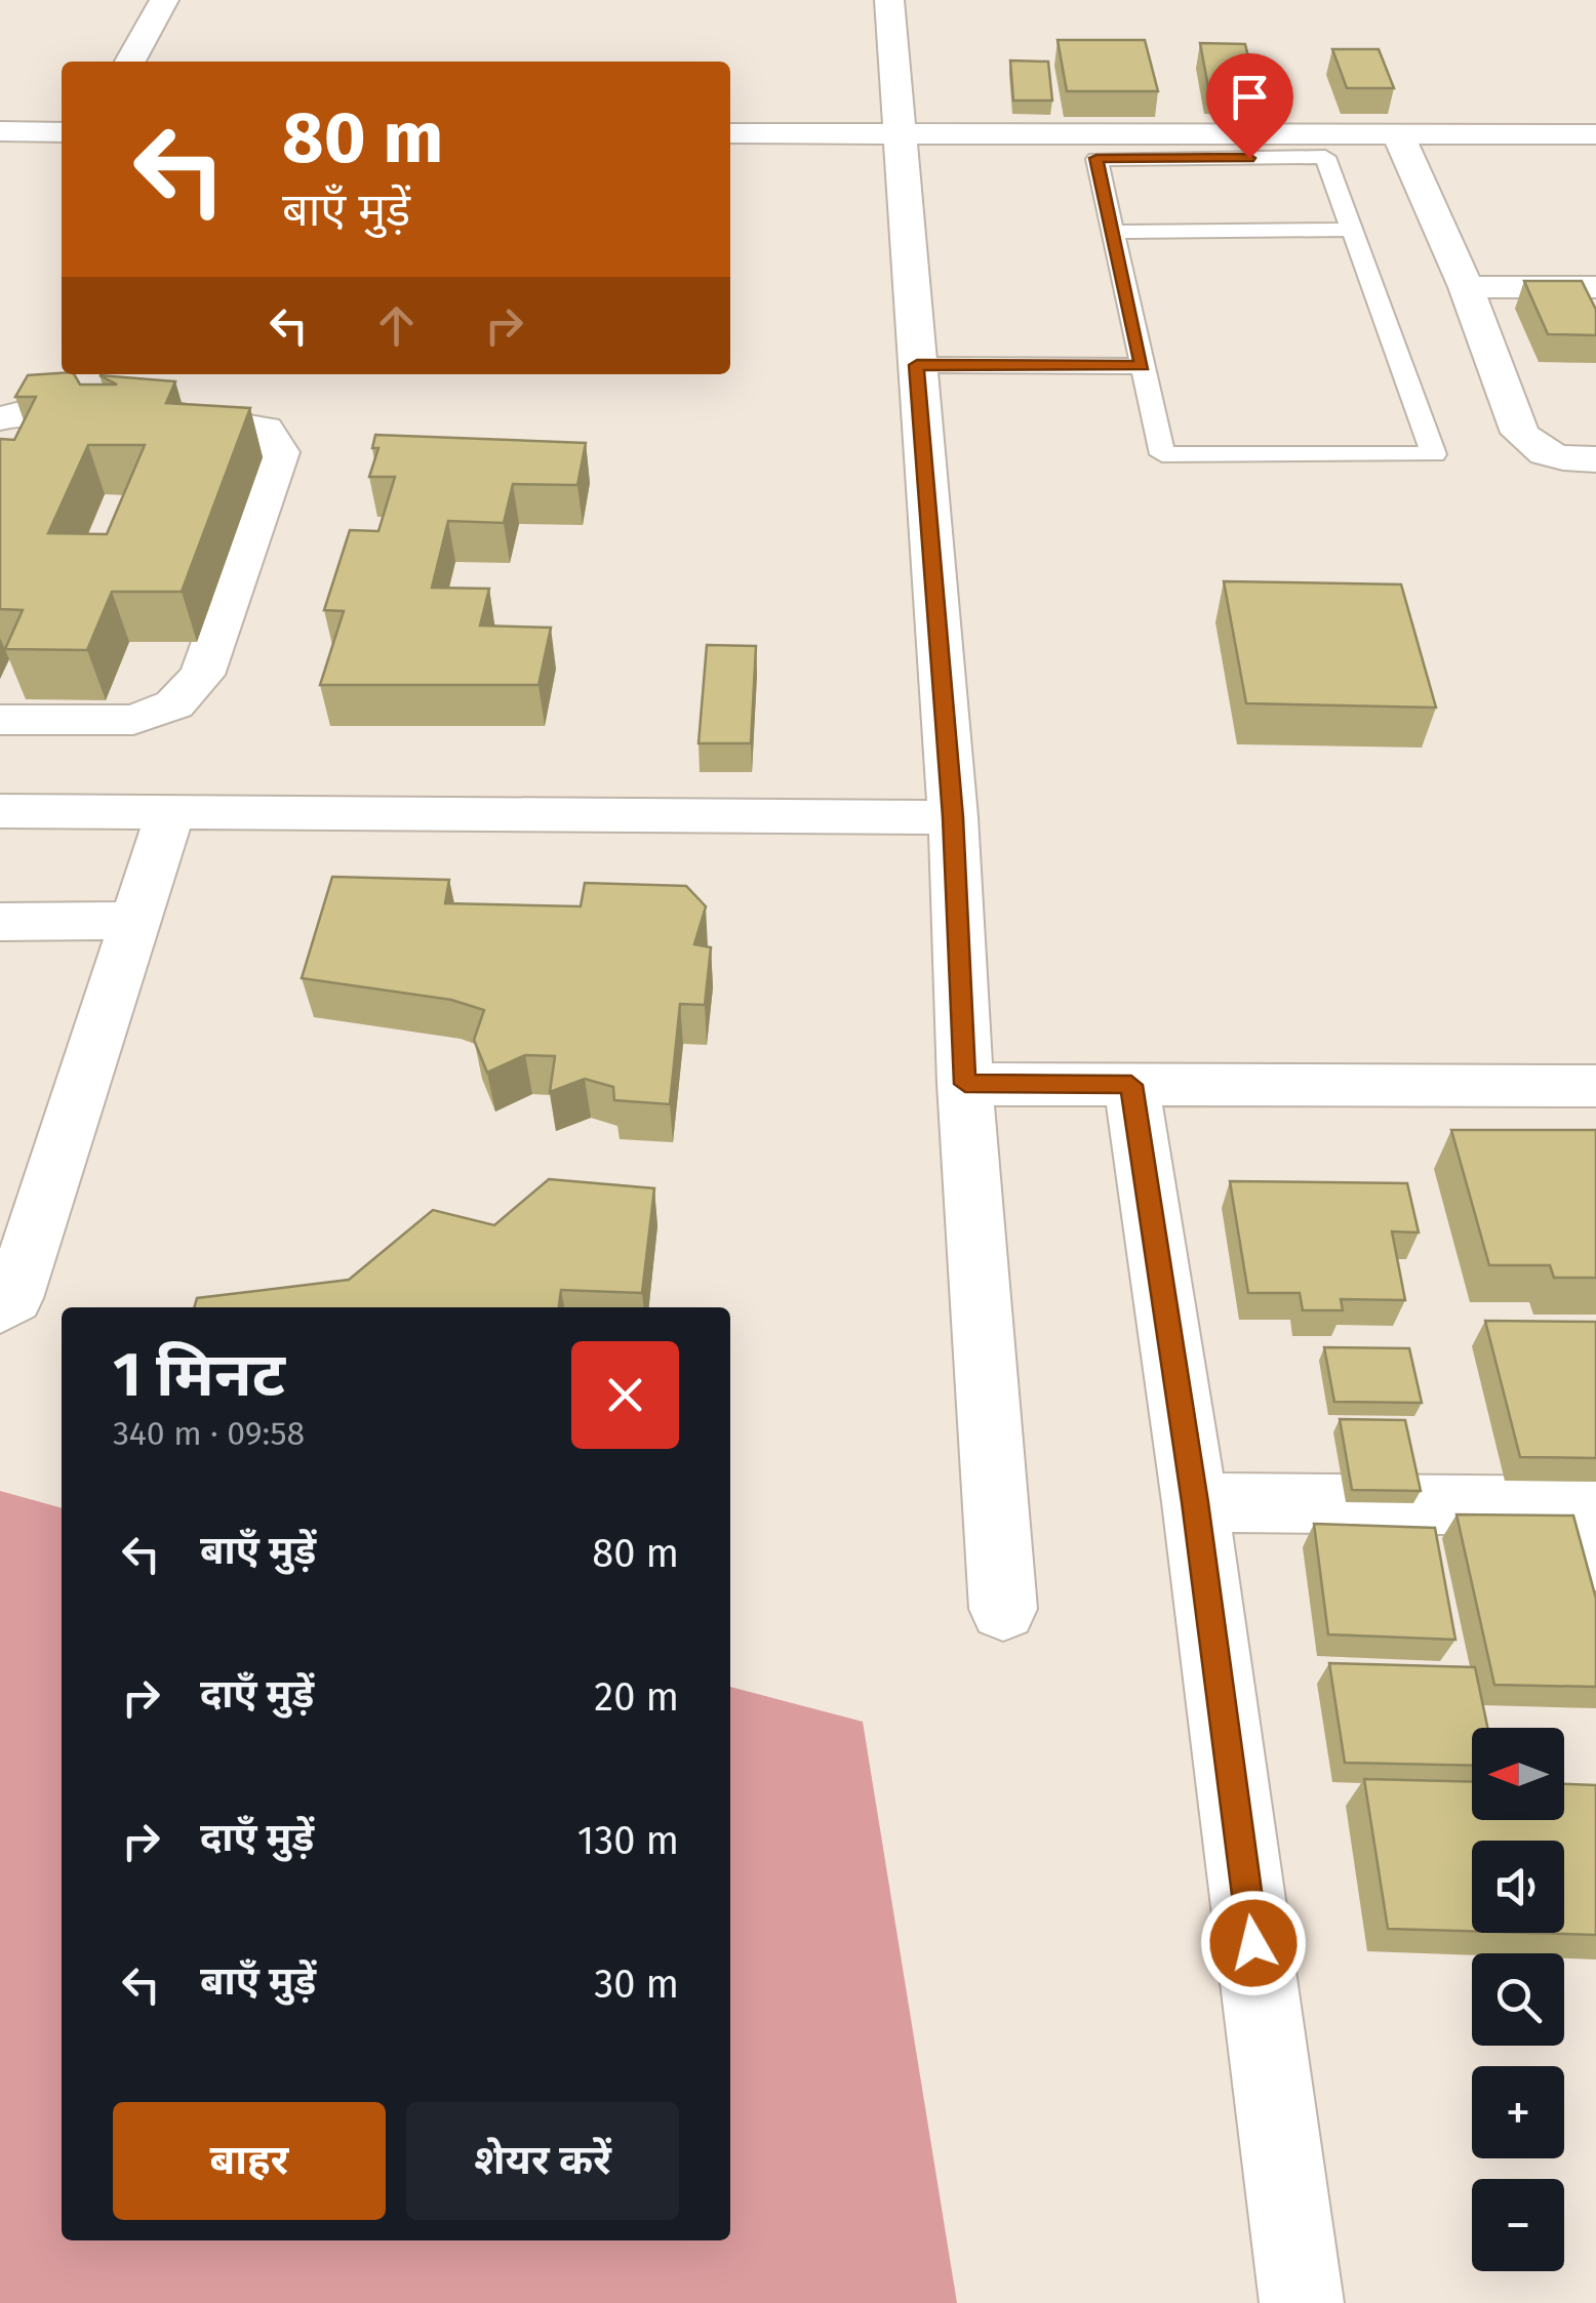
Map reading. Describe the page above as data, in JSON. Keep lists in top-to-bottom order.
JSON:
{
  "north": "left",
  "page": {
    "turn": ["80 m", "बाएँ मुड़ें"],
    "heading": ["1 मिनट", "340 m · 09:58"],
    "list": [
      {
        "name": "बाएँ मुड़ें",
        "value": "80 m"
      },
      {
        "name": "दाएँ मुड़ें",
        "value": "20 m"
      },
      {
        "name": "दाएँ मुड़ें",
        "value": "130 m"
      },
      {
        "name": "बाएँ मुड़ें",
        "value": "30 m"
      }
    ],
    "map_buttons": ["+", "−"],
    "buttons": ["बाहर", "शेयर करें"]
  }
}
